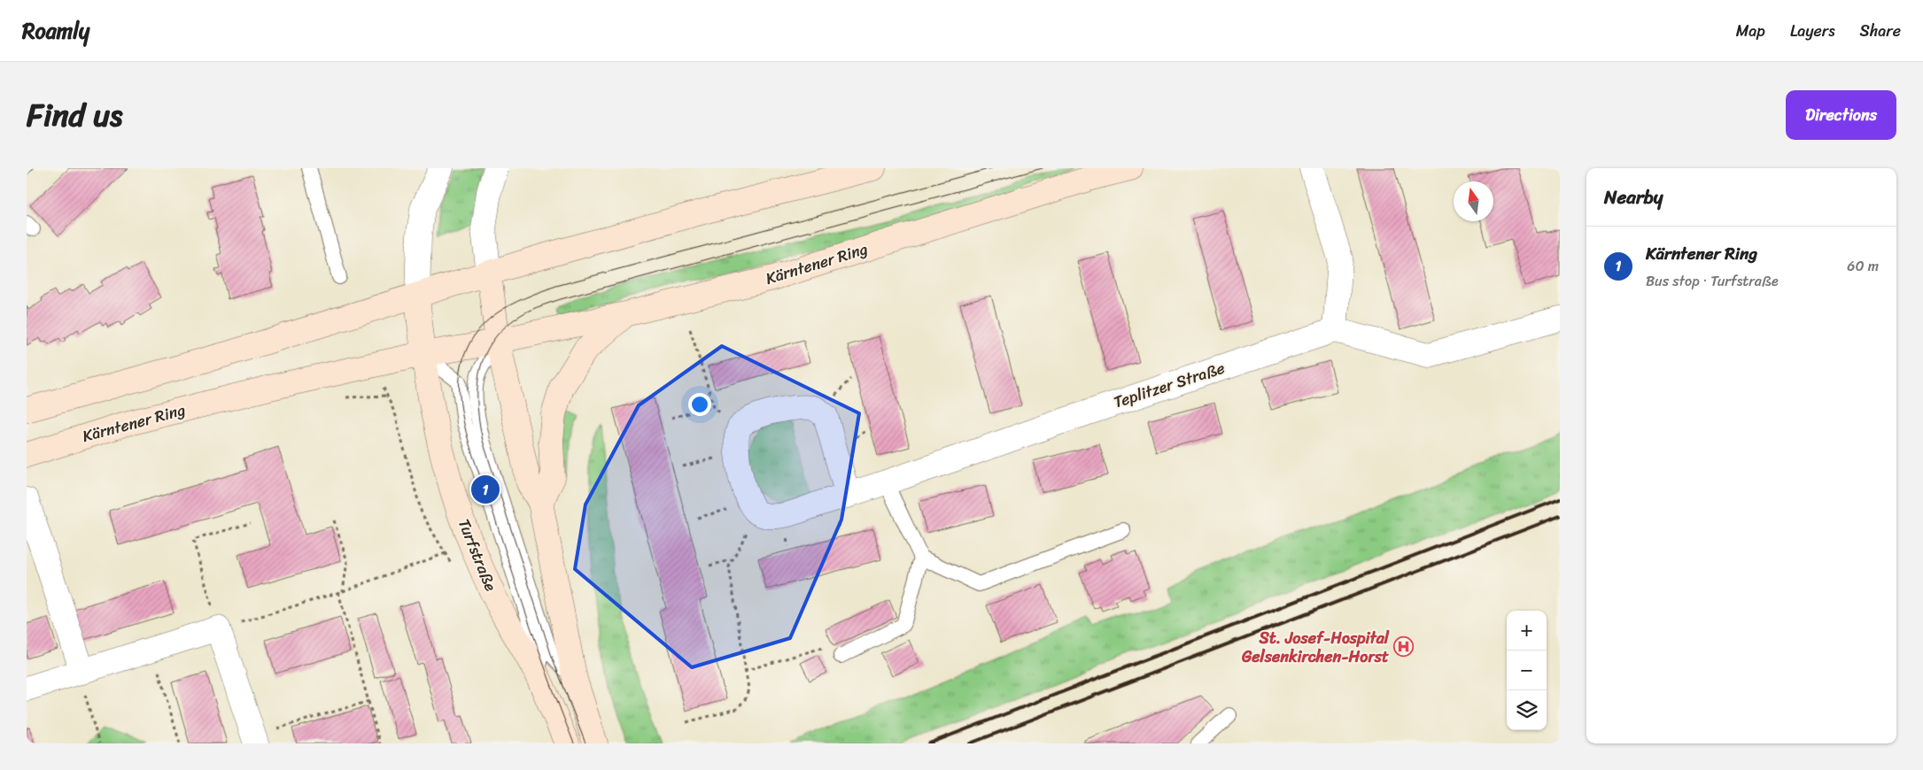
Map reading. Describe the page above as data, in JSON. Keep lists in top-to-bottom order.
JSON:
{
  "streets": {
    "main road": ["Kärntener Ring", "Turfstraße"],
    "street": ["Teplitzer Straße"]
  },
  "crossings": [
    ["Kärntener Ring", "Turfstraße"]
  ],
  "places": {
    "hospital": ["St. Josef-Hospital Gelsenkirchen-Horst"]
  },
  "north": "top",
  "page": {
    "header": "Roamly",
    "nav": ["Map", "Layers", "Share"],
    "title": "Find us",
    "buttons": "Directions",
    "heading": "Nearby",
    "list": [
      {
        "mark": "1",
        "name": "Kärntener Ring",
        "note": "Bus stop · Turfstraße",
        "value": "60 m"
      }
    ],
    "pins": "1",
    "map_buttons": ["+", "−"]
  }
}
